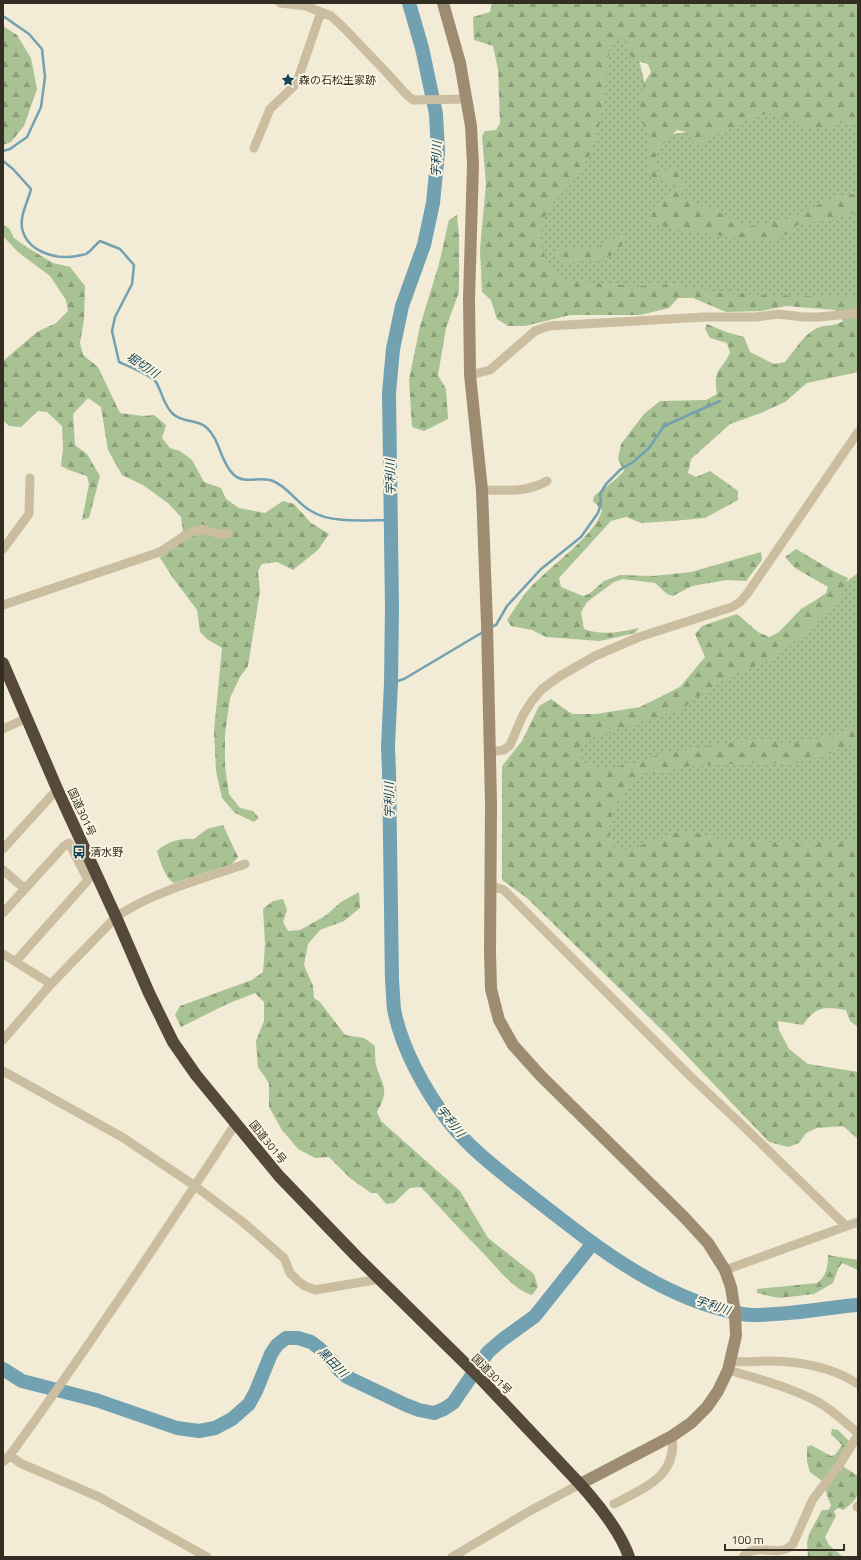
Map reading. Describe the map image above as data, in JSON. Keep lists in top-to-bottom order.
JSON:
{
  "streets": {
    "highway": ["国道301号"]
  },
  "water": ["宇利川", "堀切川", "黒田川"],
  "places": {
    "place": ["森の石松生家跡"],
    "bus stop": ["清水野"]
  },
  "scale_bar": "100 m"
}
